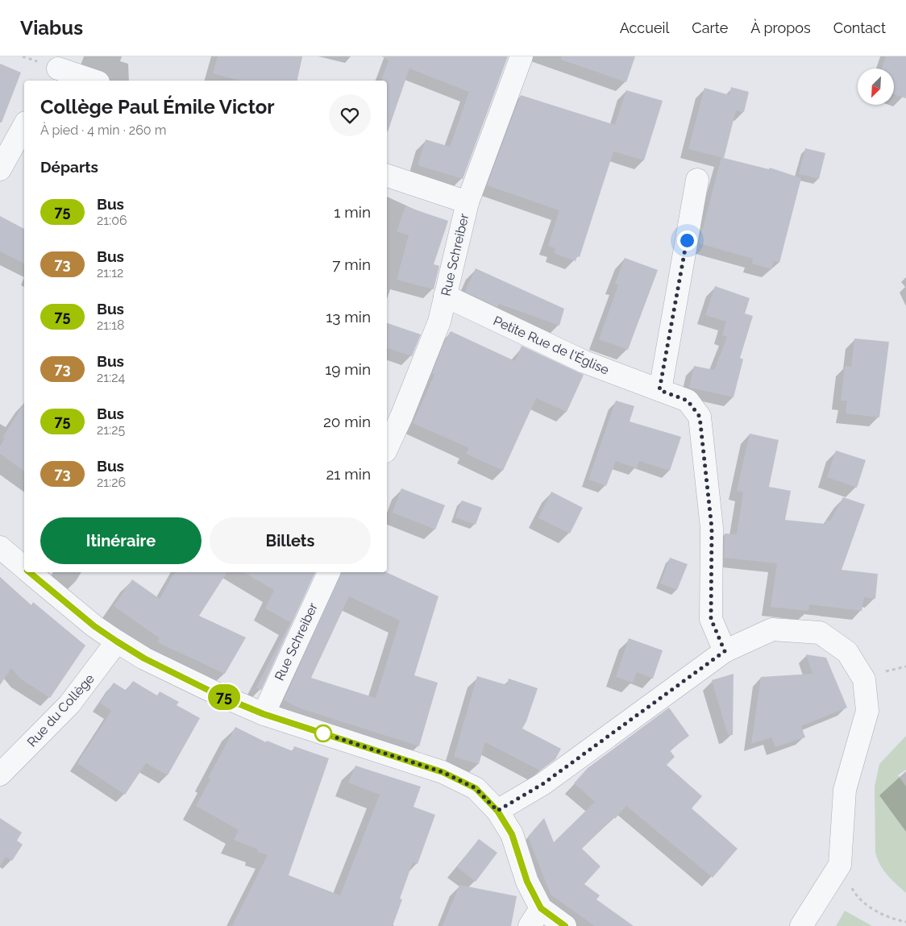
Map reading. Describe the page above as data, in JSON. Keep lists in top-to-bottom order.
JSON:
{
  "streets": {
    "street": ["Rue Schreiber", "Petite Rue de l'Église", "Rue du Collège"]
  },
  "crossings": [
    ["Rue Schreiber", "Petite Rue de l'Église"]
  ],
  "lines": ["bus line 75"],
  "north": "bottom left",
  "page": {
    "header": "Viabus",
    "nav": [
      "Accueil",
      "Carte",
      "À propos",
      "Contact"
    ],
    "on_map": "75",
    "heading": [
      ["Collège Paul Émile Victor", "À pied · 4 min · 260 m"],
      "Départs"
    ],
    "list": [
      {
        "mark": "75",
        "name": "Bus",
        "note": "21:06",
        "value": "1 min"
      },
      {
        "mark": "73",
        "name": "Bus",
        "note": "21:12",
        "value": "7 min"
      },
      {
        "mark": "75",
        "name": "Bus",
        "note": "21:18",
        "value": "13 min"
      },
      {
        "mark": "73",
        "name": "Bus",
        "note": "21:24",
        "value": "19 min"
      },
      {
        "mark": "75",
        "name": "Bus",
        "note": "21:25",
        "value": "20 min"
      },
      {
        "mark": "73",
        "name": "Bus",
        "note": "21:26",
        "value": "21 min"
      }
    ],
    "buttons": ["Itinéraire", "Billets"]
  }
}
